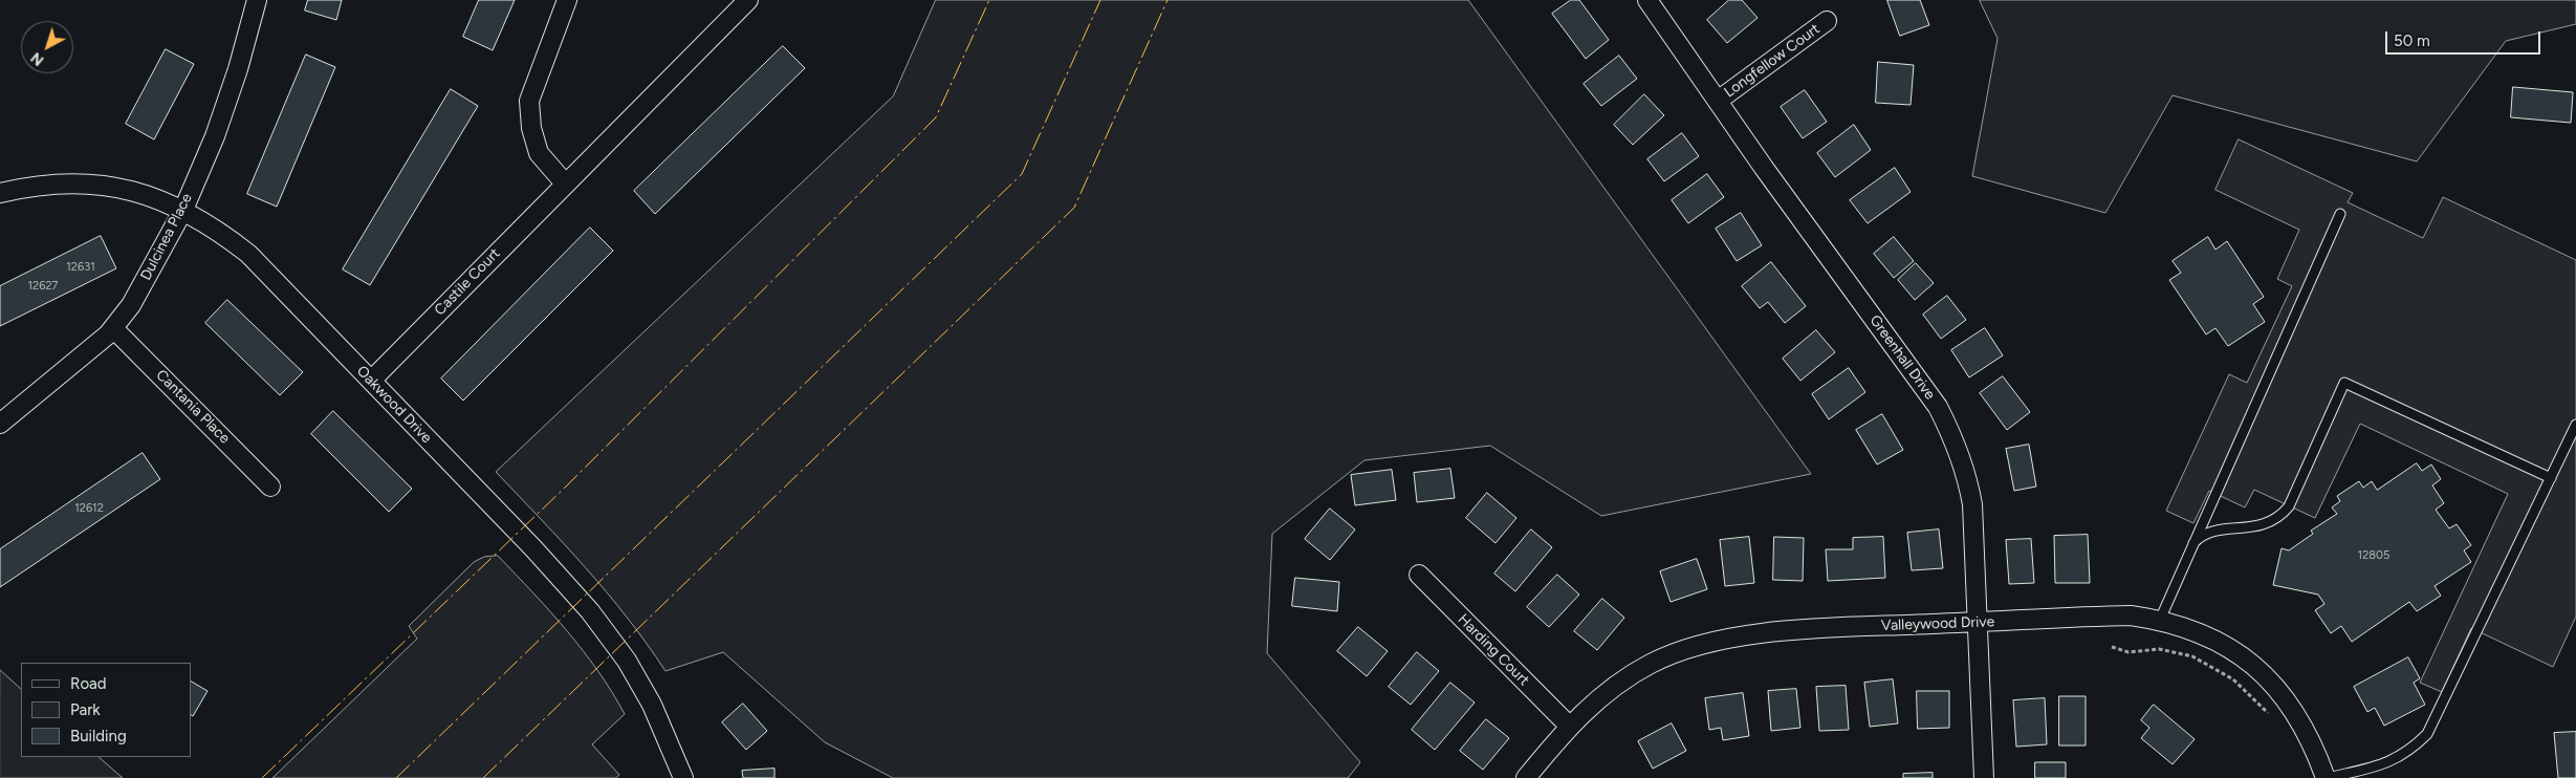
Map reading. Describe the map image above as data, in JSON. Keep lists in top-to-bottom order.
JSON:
{
  "streets": {
    "street": [
      "Longfellow Court",
      "Dulcinea Place",
      "Castile Court",
      "Greenhall Drive",
      "Oakwood Drive",
      "Cantania Place",
      "Valleywood Drive",
      "Harding Court"
    ]
  },
  "crossings": [
    ["Longfellow Court", "Greenhall Drive"],
    ["Dulcinea Place", "Oakwood Drive"],
    ["Dulcinea Place", "Cantania Place"],
    ["Castile Court", "Oakwood Drive"],
    ["Greenhall Drive", "Valleywood Drive"],
    ["Valleywood Drive", "Harding Court"]
  ],
  "house_numbers": [
    "12631",
    "12627",
    "12612",
    "12805"
  ],
  "legend": ["Road", "Park", "Building"],
  "scale_bar": "50 m",
  "north": "bottom left"
}
